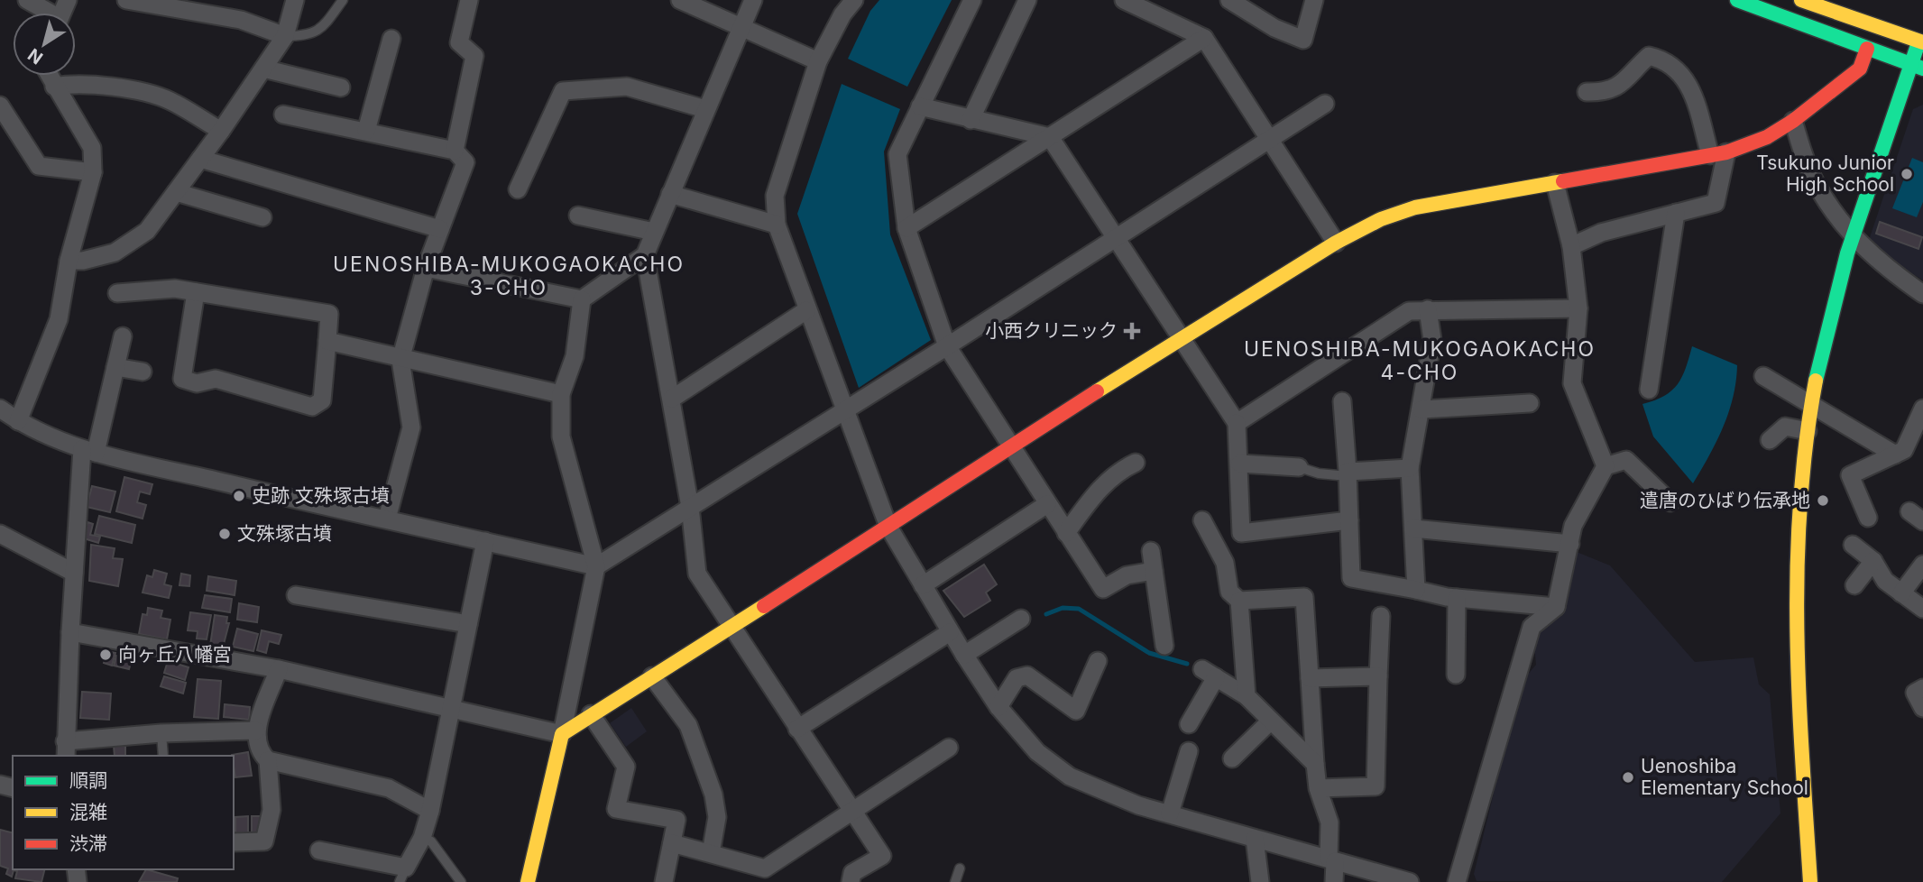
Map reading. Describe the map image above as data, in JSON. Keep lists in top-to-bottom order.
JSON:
{
  "districts": ["UENOSHIBA-MUKOGAOKACHO 3-CHO", "UENOSHIBA-MUKOGAOKACHO 4-CHO"],
  "places": {
    "other": [
      "Tsukuno Junior High School",
      "史跡 文殊塚古墳",
      "遣唐のひばり伝承地",
      "文殊塚古墳",
      "向ヶ丘八幡宮",
      "Uenoshiba Elementary School"
    ],
    "health": ["小西クリニック"]
  },
  "legend": ["順調", "混雑", "渋滞"],
  "north": "bottom left"
}
